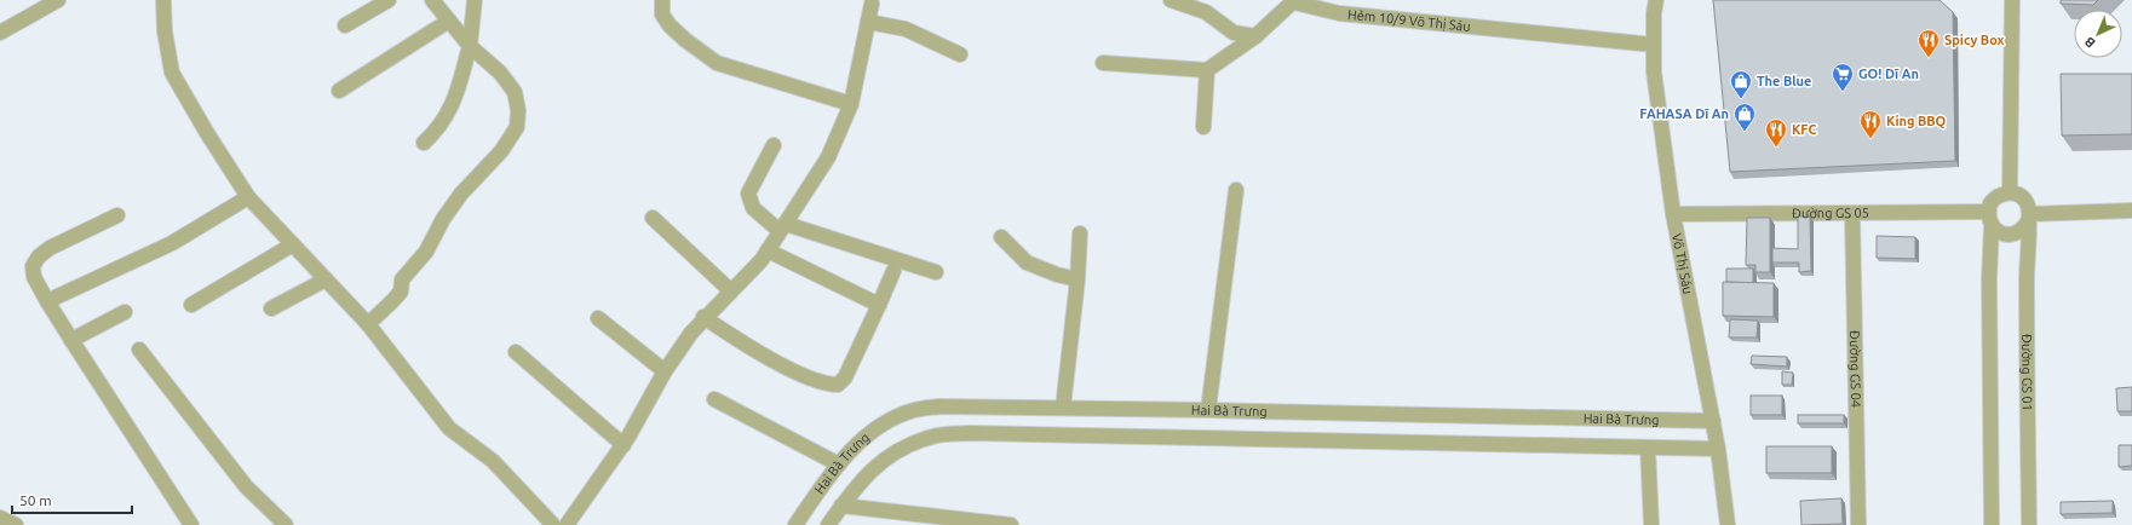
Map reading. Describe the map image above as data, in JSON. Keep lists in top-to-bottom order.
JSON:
{
  "streets": {
    "street": [
      "Hẻm 10/9 Võ Thị Sáu",
      "Đường GS 05",
      "Võ Thị Sáu",
      "Đường GS 04",
      "Đường GS 01",
      "Hai Bà Trưng"
    ]
  },
  "crossings": [
    ["Hẻm 10/9 Võ Thị Sáu", "Võ Thị Sáu"],
    ["Đường GS 05", "Võ Thị Sáu"],
    ["Đường GS 05", "Đường GS 04"],
    ["Đường GS 05", "Đường GS 01"],
    ["Võ Thị Sáu", "Hai Bà Trưng"]
  ],
  "places": {
    "restaurant": ["Spicy Box", "King BBQ", "KFC"],
    "supermarket": ["GO! Dĩ An"],
    "shop": ["The Blue", "FAHASA Dĩ An"]
  },
  "scale_bar": "50 m",
  "north": "bottom left"
}
